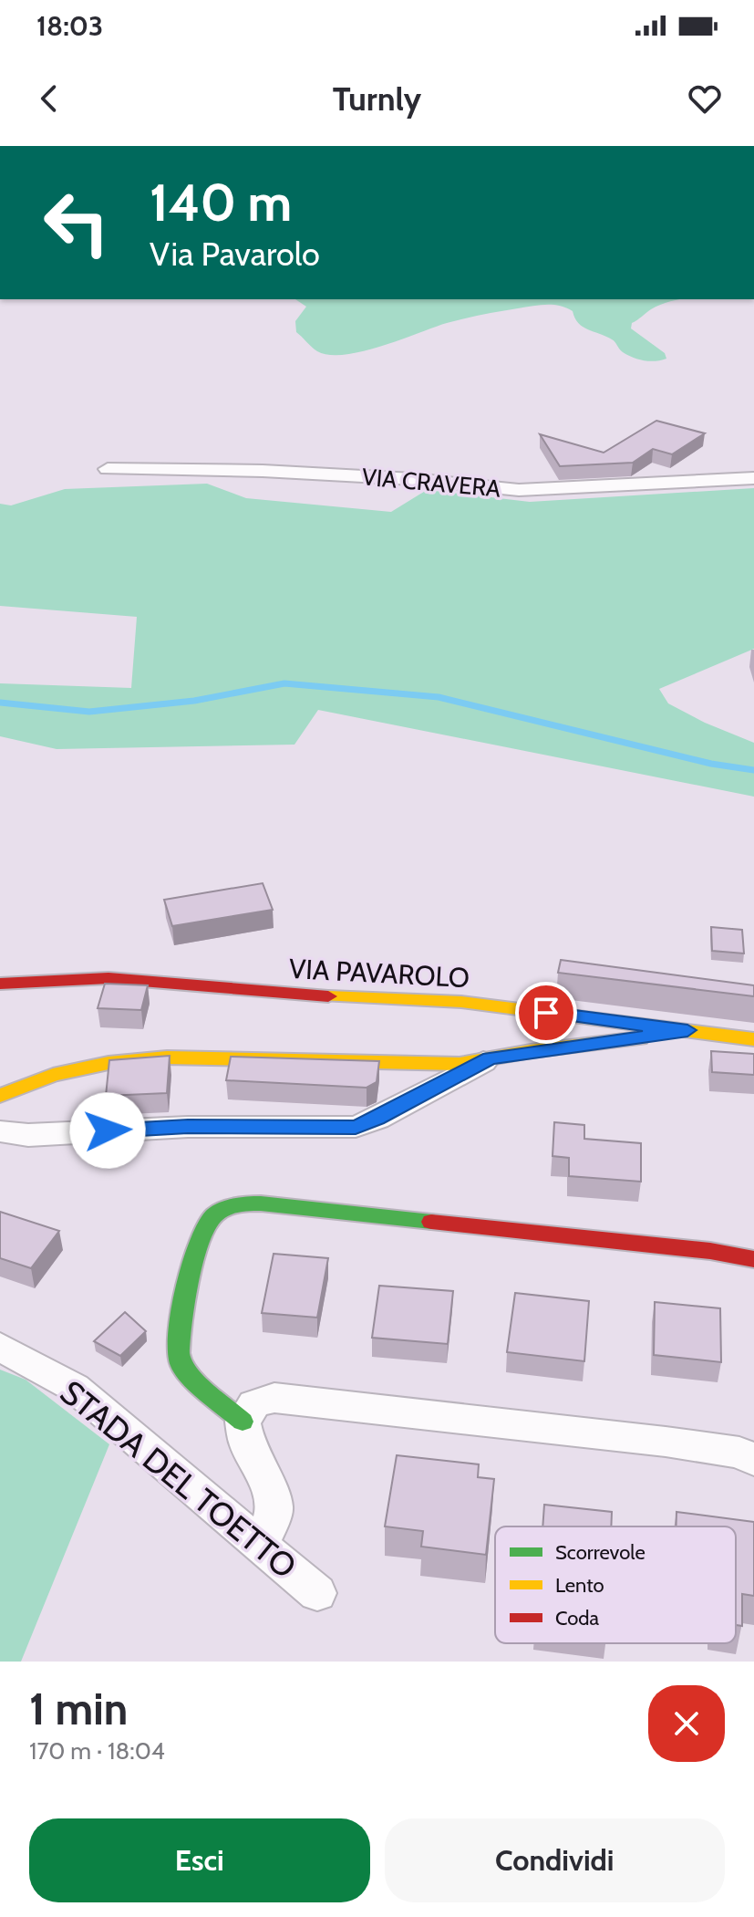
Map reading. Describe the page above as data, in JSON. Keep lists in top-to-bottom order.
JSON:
{
  "streets": {
    "street": ["VIA CRAVERA", "VIA PAVAROLO", "STADA DEL TOETTO"]
  },
  "legend": ["Scorrevole", "Lento", "Coda"],
  "page": {
    "status": "18:03",
    "header": "Turnly",
    "turn": ["140 m", "Via Pavarolo"],
    "heading": ["1 min", "170 m · 18:04"],
    "buttons": ["Esci", "Condividi"]
  }
}
